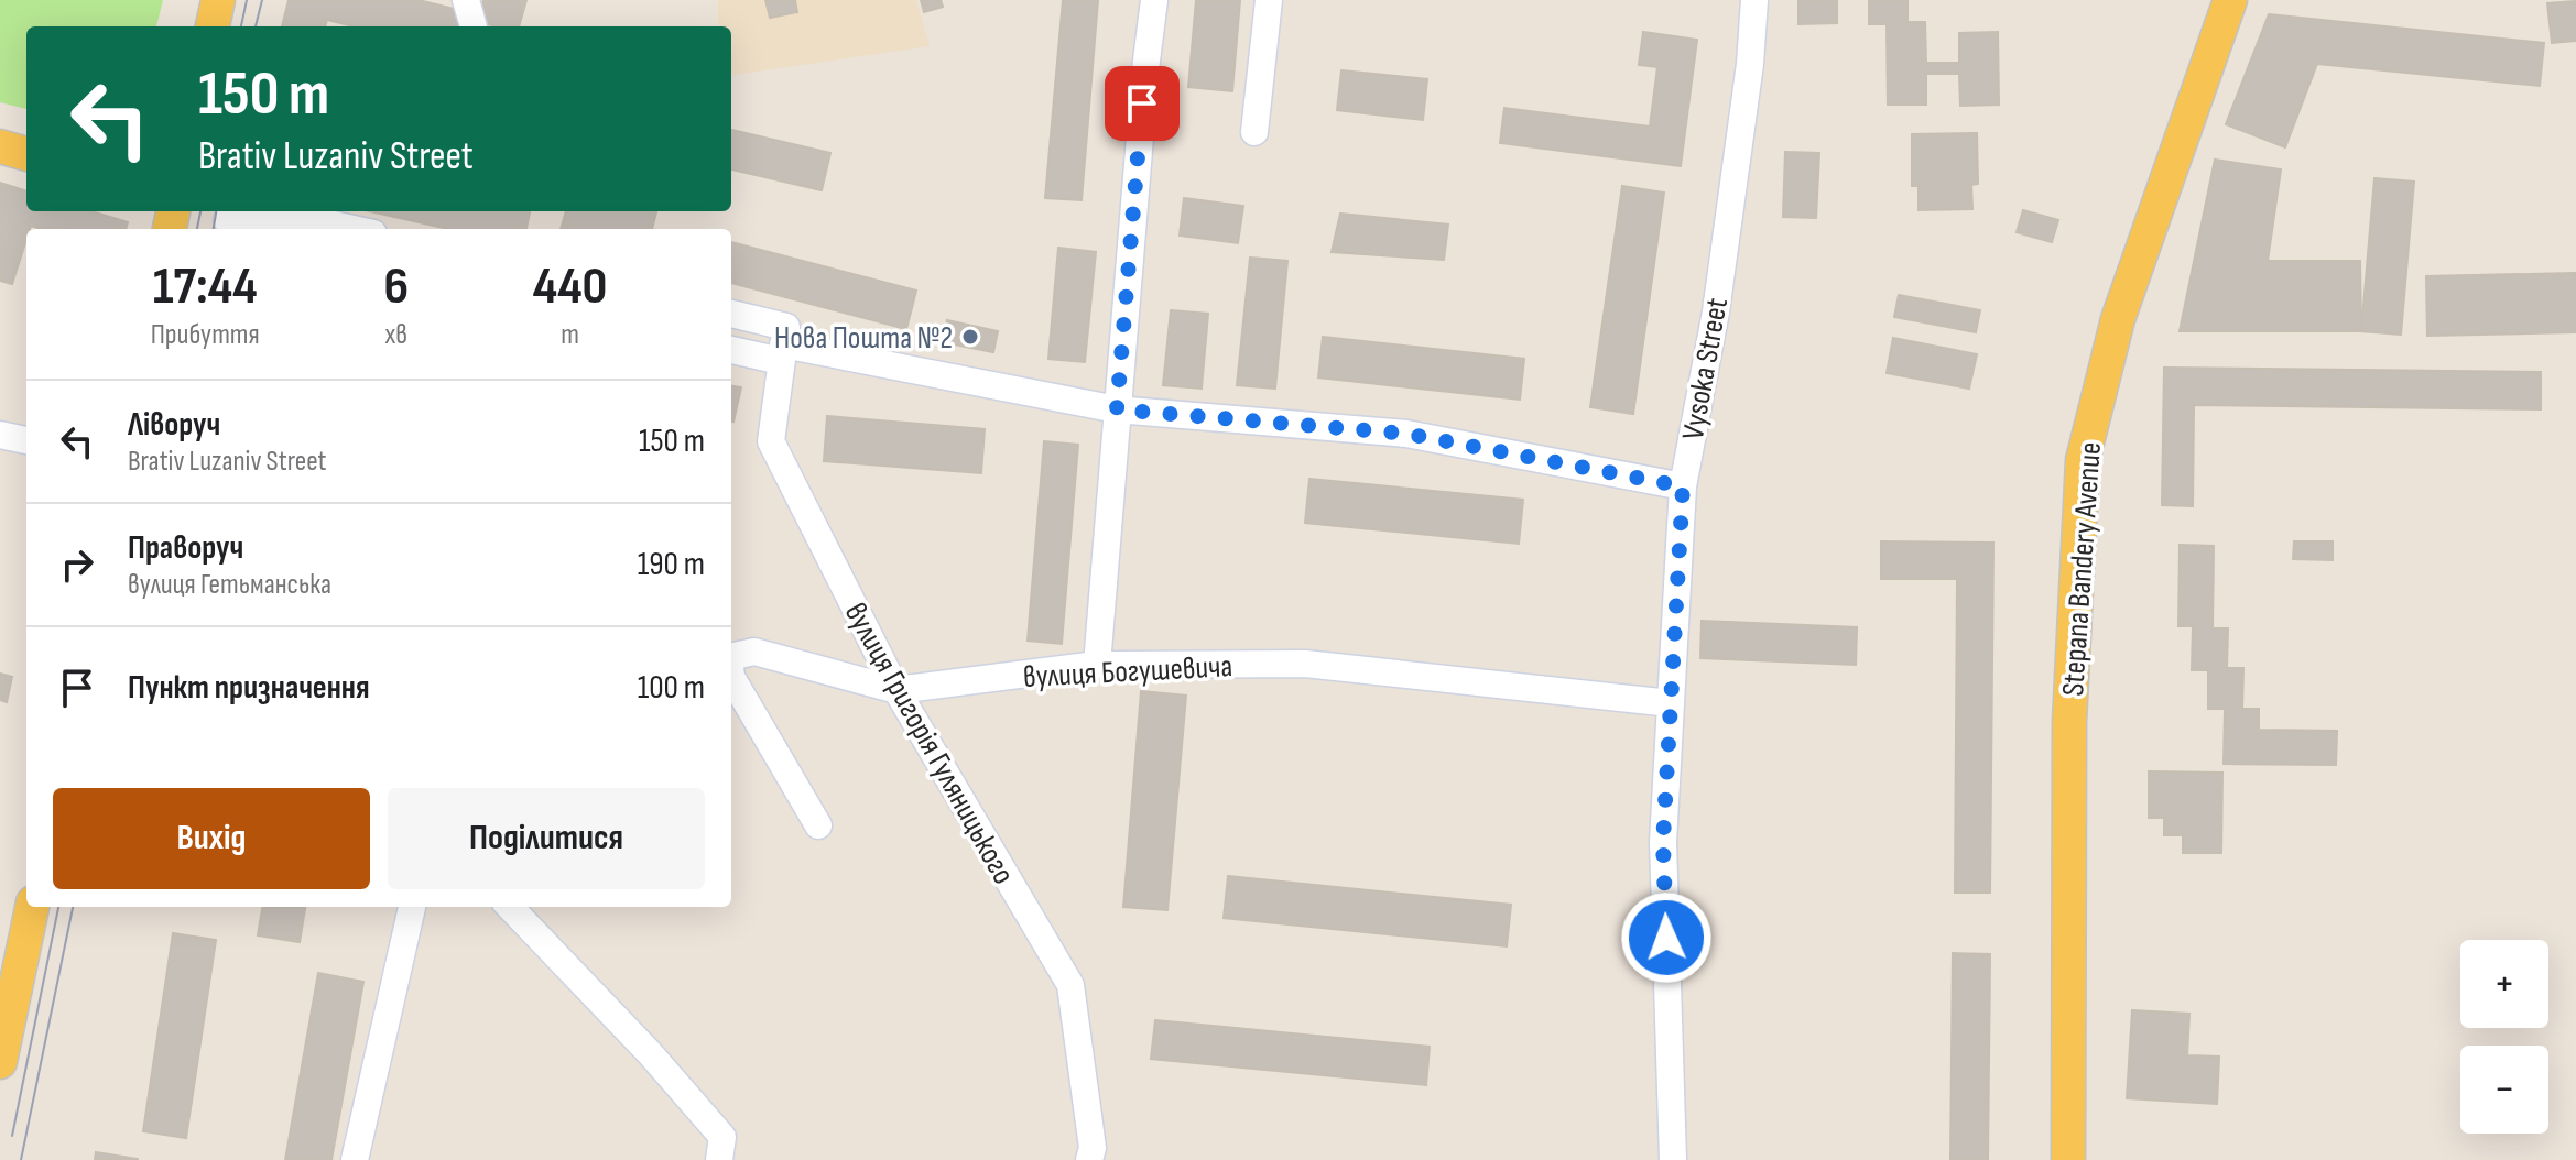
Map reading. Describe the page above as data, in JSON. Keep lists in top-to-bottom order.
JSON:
{
  "streets": {
    "main road": ["Stepana Bandery Avenue"],
    "street": ["Vysoka Street", "вулиця Богушевича", "вулиця Григорія Гуляницького"]
  },
  "crossings": [
    ["Vysoka Street", "вулиця Богушевича"],
    ["вулиця Богушевича", "вулиця Григорія Гуляницького"]
  ],
  "places": ["Нова Пошта №2"],
  "page": {
    "turn": ["150 m", "Brativ Luzaniv Street"],
    "eta": [
      "17:44",
      "Прибуття",
      "6",
      "хв",
      "440",
      "m"
    ],
    "list": [
      {
        "name": "Ліворуч",
        "note": "Brativ Luzaniv Street",
        "value": "150 m"
      },
      {
        "name": "Праворуч",
        "note": "вулиця Гетьманська",
        "value": "190 m"
      },
      {
        "name": "Пункт призначення",
        "value": "100 m"
      }
    ],
    "buttons": ["Вихід", "Поділитися"],
    "map_buttons": ["+", "−"]
  }
}
